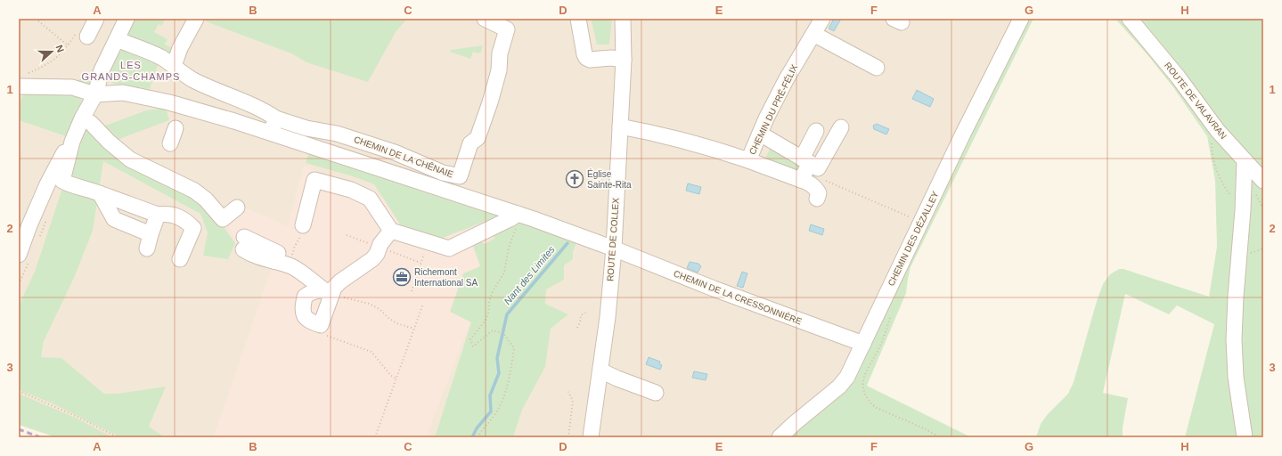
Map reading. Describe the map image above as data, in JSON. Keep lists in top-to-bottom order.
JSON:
{
  "streets": {
    "street": [
      "ROUTE DE VALAVRAN",
      "CHEMIN DU PRÉ-FÉLIX",
      "CHEMIN DE LA CHÊNAIE",
      "CHEMIN DES DÉZALLEY",
      "ROUTE DE COLLEX",
      "CHEMIN DE LA CRESSONNIÈRE"
    ]
  },
  "crossings": [
    ["CHEMIN DU PRÉ-FÉLIX", "ROUTE DE COLLEX"],
    ["CHEMIN DE LA CHÊNAIE", "ROUTE DE COLLEX"],
    ["CHEMIN DE LA CHÊNAIE", "CHEMIN DE LA CRESSONNIÈRE"],
    ["CHEMIN DES DÉZALLEY", "CHEMIN DE LA CRESSONNIÈRE"],
    ["ROUTE DE COLLEX", "CHEMIN DE LA CRESSONNIÈRE"]
  ],
  "districts": ["LES GRANDS-CHAMPS"],
  "water": ["Nant des Limites"],
  "places": {
    "church": ["Église Sainte-Rita"],
    "office": ["Richemont International SA"]
  },
  "north": "right",
  "grid": {
    "columns": [
      "A",
      "B",
      "C",
      "D",
      "E",
      "F",
      "G",
      "H"
    ],
    "rows": ["1", "2", "3"]
  }
}
